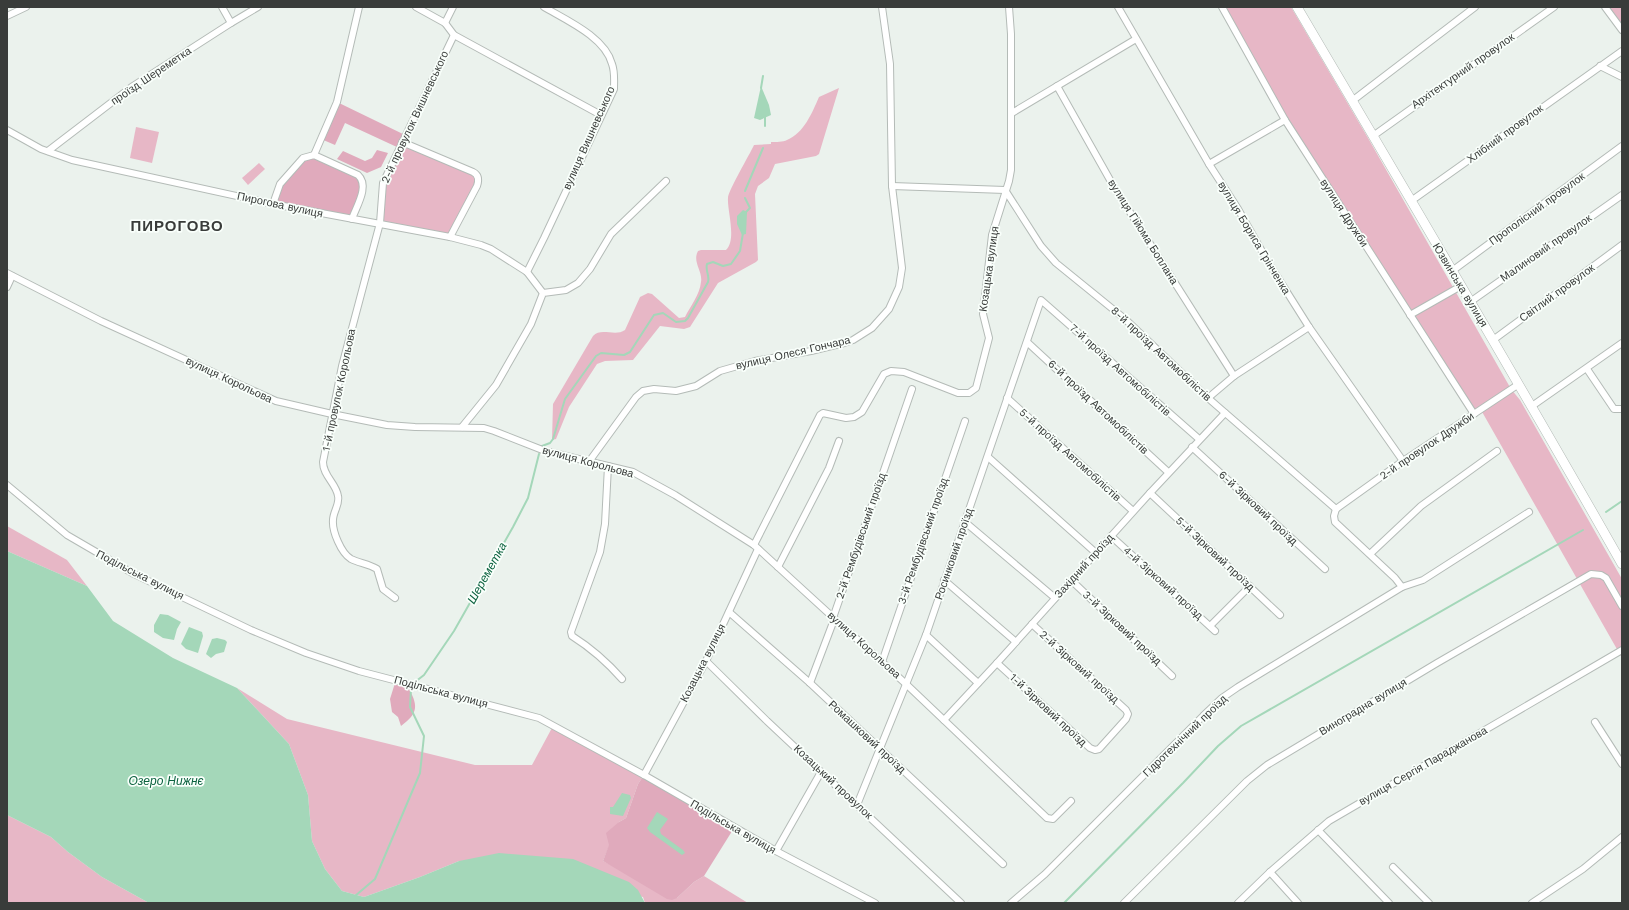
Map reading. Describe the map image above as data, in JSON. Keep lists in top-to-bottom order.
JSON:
{
  "streets": {
    "main road": ["Юзвинська вулиця"],
    "street": [
      "Архітектурний провулок",
      "проїзд Шереметка",
      "2-й провулок Вишневського",
      "Хлібний провулок",
      "вулиця Вишневського",
      "Пирогова вулиця",
      "Прополісний провулок",
      "вулиця Дружби",
      "вулиця Гійома Боплана",
      "вулиця Бориса Грінченка",
      "Малиновий провулок",
      "Козацька вулиця",
      "Світлий провулок",
      "вулиця Олеся Гончара",
      "8-й проїзд Автомобілістів",
      "7-й проїзд Автомобілістів",
      "вулиця Корольова",
      "1-й провулок Корольова",
      "6-й проїзд Автомобілістів",
      "2-й провулок Дружби",
      "5-й проїзд Автомобілістів",
      "6-й Зірковий проїзд",
      "2-й Рембудівський проїзд",
      "3-й Рембудівський проїзд",
      "Росинковий проїзд",
      "5-й Зірковий проїзд",
      "Західний проїзд",
      "Подільська вулиця",
      "4-й Зірковий проїзд",
      "3-й Зірковий проїзд",
      "2-й Зірковий проїзд",
      "Виноградна вулиця",
      "1-й Зірковий проїзд",
      "Гідротехнічний проїзд",
      "Ромашковий проїзд",
      "вулиця Сергія Параджанова",
      "Козацький провулок"
    ]
  },
  "crossings": [
    ["Архітектурний провулок", "Юзвинська вулиця"],
    ["проїзд Шереметка", "Пирогова вулиця"],
    ["2-й провулок Вишневського", "Пирогова вулиця"],
    ["2-й провулок Вишневського", "1-й провулок Корольова"],
    ["Хлібний провулок", "Юзвинська вулиця"],
    ["вулиця Вишневського", "Пирогова вулиця"],
    ["Пирогова вулиця", "1-й провулок Корольова"],
    ["Прополісний провулок", "Юзвинська вулиця"],
    ["вулиця Дружби", "2-й провулок Дружби"],
    ["вулиця Бориса Грінченка", "2-й провулок Дружби"],
    ["Малиновий провулок", "Юзвинська вулиця"],
    ["Козацька вулиця", "8-й проїзд Автомобілістів"],
    ["Козацька вулиця", "вулиця Корольова"],
    ["Козацька вулиця", "Подільська вулиця"],
    ["Козацька вулиця", "Ромашковий проїзд"],
    ["Козацька вулиця", "Козацький провулок"],
    ["Юзвинська вулиця", "Світлий провулок"],
    ["Юзвинська вулиця", "2-й провулок Дружби"],
    ["вулиця Олеся Гончара", "вулиця Корольова"],
    ["8-й проїзд Автомобілістів", "2-й провулок Дружби"],
    ["8-й проїзд Автомобілістів", "Західний проїзд"],
    ["7-й проїзд Автомобілістів", "Росинковий проїзд"],
    ["7-й проїзд Автомобілістів", "Західний проїзд"],
    ["вулиця Корольова", "1-й провулок Корольова"],
    ["вулиця Корольова", "2-й Рембудівський проїзд"],
    ["вулиця Корольова", "3-й Рембудівський проїзд"],
    ["вулиця Корольова", "Росинковий проїзд"],
    ["вулиця Корольова", "Західний проїзд"],
    ["6-й проїзд Автомобілістів", "Росинковий проїзд"],
    ["6-й проїзд Автомобілістів", "Західний проїзд"],
    ["5-й проїзд Автомобілістів", "Росинковий проїзд"],
    ["5-й проїзд Автомобілістів", "Західний проїзд"],
    ["6-й Зірковий проїзд", "Західний проїзд"],
    ["2-й Рембудівський проїзд", "Ромашковий проїзд"],
    ["Росинковий проїзд", "Ромашковий проїзд"],
    ["Росинковий проїзд", "Козацький провулок"],
    ["5-й Зірковий проїзд", "Західний проїзд"],
    ["5-й Зірковий проїзд", "4-й Зірковий проїзд"],
    ["Західний проїзд", "4-й Зірковий проїзд"],
    ["Західний проїзд", "3-й Зірковий проїзд"],
    ["Західний проїзд", "2-й Зірковий проїзд"],
    ["Західний проїзд", "1-й Зірковий проїзд"],
    ["2-й Зірковий проїзд", "1-й Зірковий проїзд"]
  ],
  "districts": ["ПИРОГОВО"],
  "water": ["Шереметка", "Озеро Нижнє"]
}
